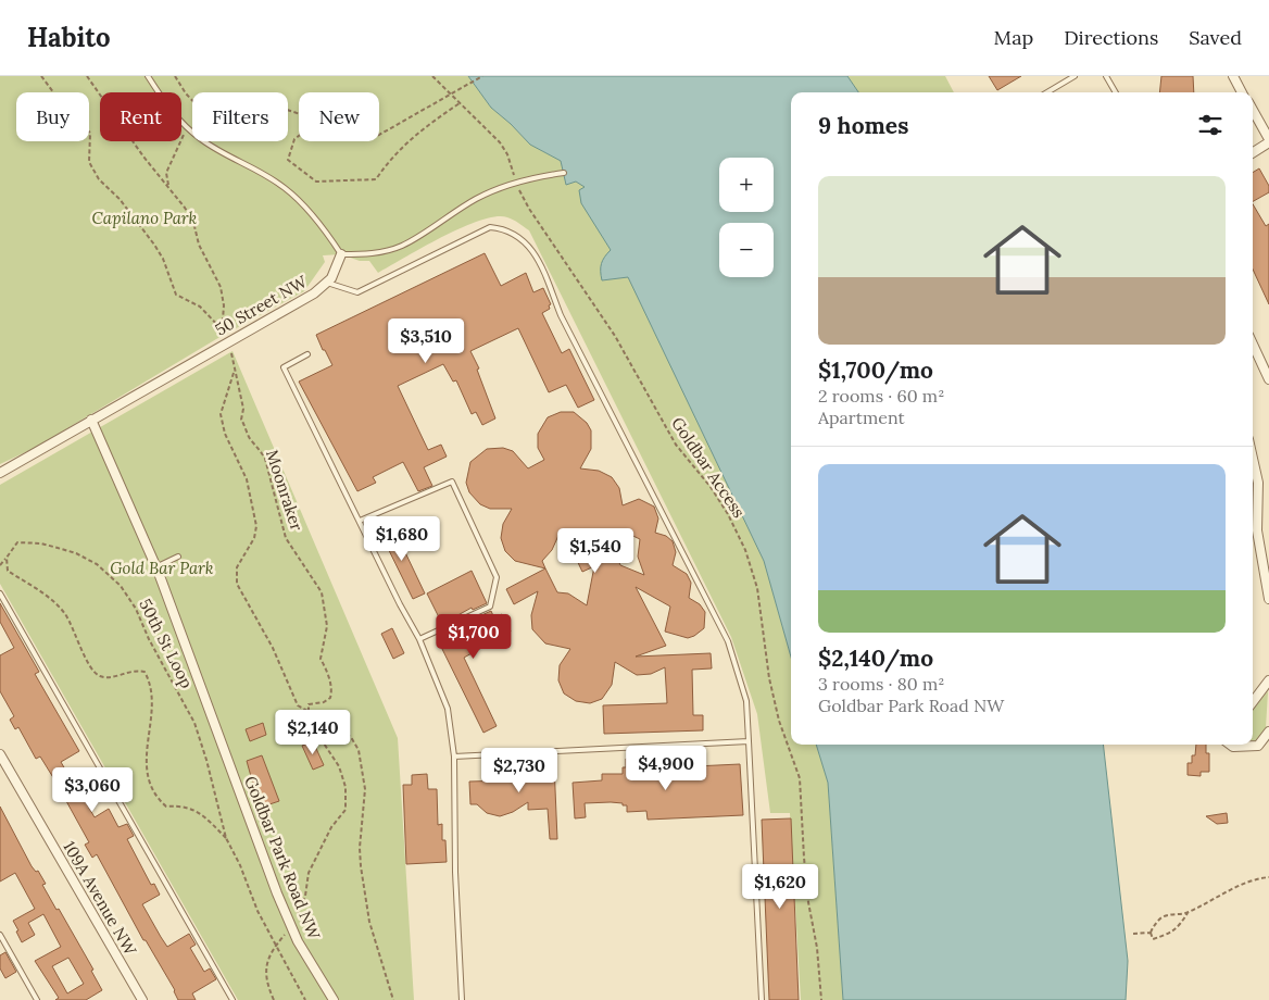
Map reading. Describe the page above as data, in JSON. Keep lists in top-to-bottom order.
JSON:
{
  "streets": {
    "street": ["50 Street NW", "Goldbar Park Road NW", "109A Avenue NW"],
    "path": ["Goldbar Access", "Moonraker", "50th St Loop"]
  },
  "crossings": [
    ["50 Street NW", "Goldbar Park Road NW"]
  ],
  "parks": ["Capilano Park", "Gold Bar Park"],
  "page": {
    "header": "Habito",
    "nav": ["Map", "Directions", "Saved"],
    "chip": [
      "Buy",
      "Rent",
      "Filters",
      "New"
    ],
    "heading": "9 homes",
    "map_buttons": ["+", "−"],
    "list": [
      {
        "name": "$1,700/mo",
        "note": "2 rooms · 60 m² · Apartment"
      },
      {
        "name": "$2,140/mo",
        "note": "3 rooms · 80 m² · Goldbar Park Road NW"
      }
    ],
    "price": [
      "$3,510",
      "$1,680",
      "$1,540",
      "$1,700",
      "$2,140",
      "$4,900",
      "$2,730",
      "$3,060",
      "$1,620"
    ]
  }
}
